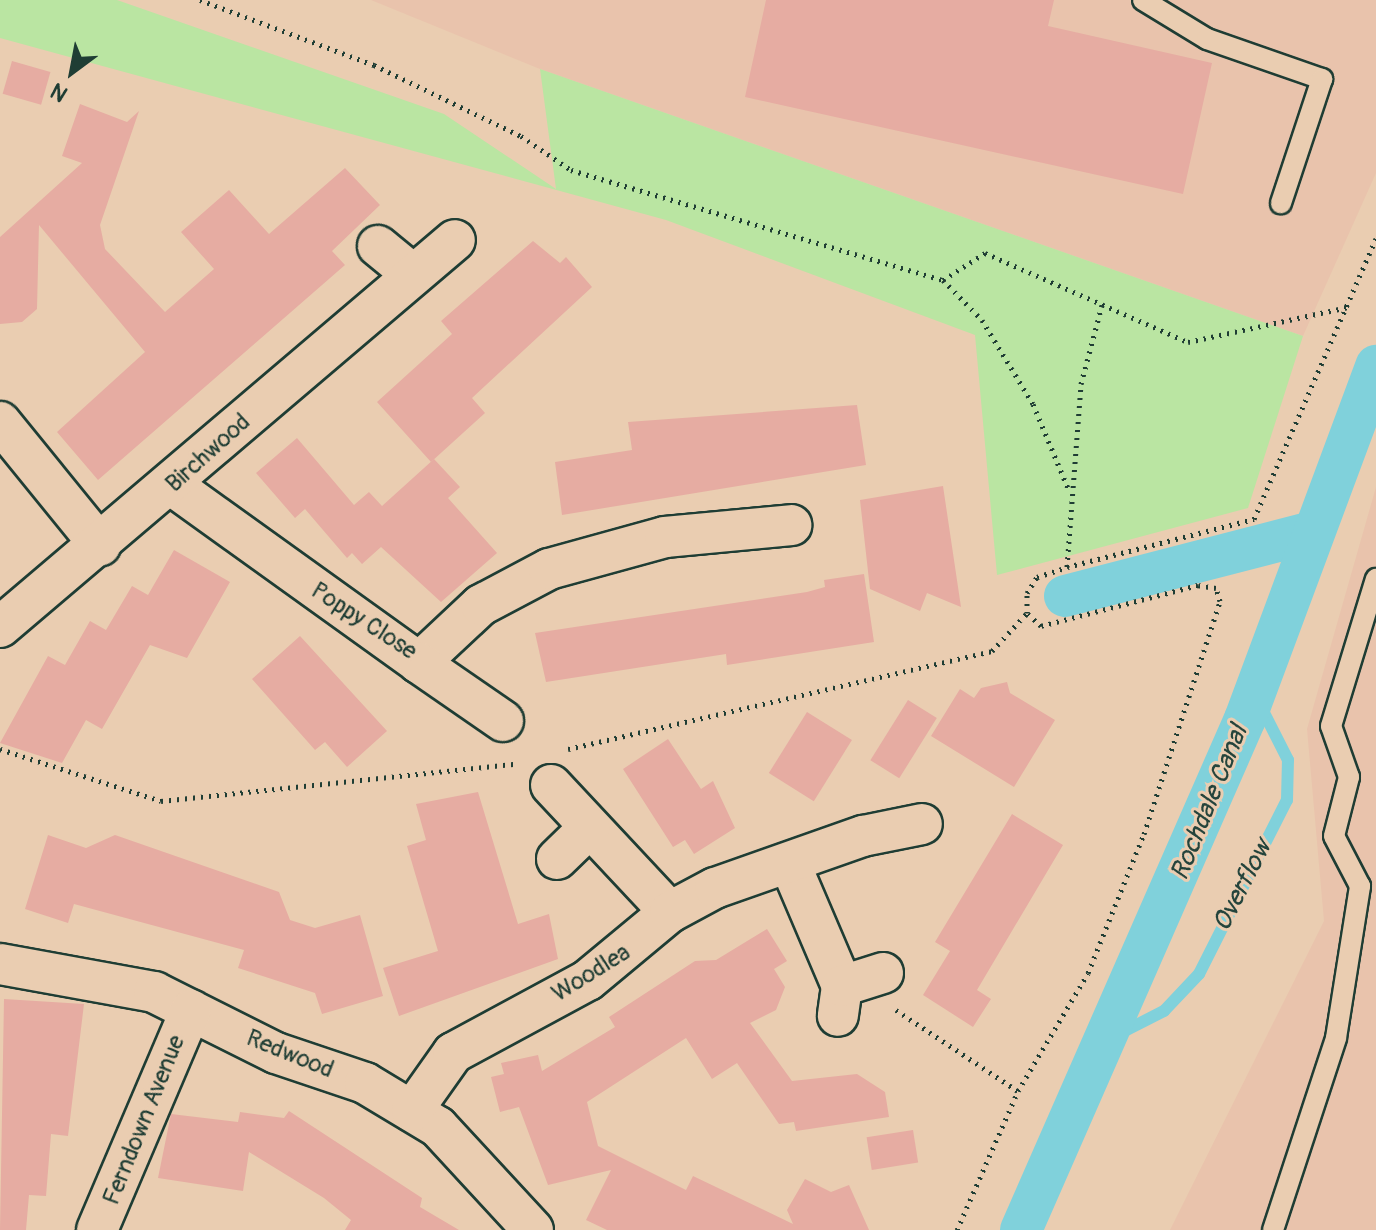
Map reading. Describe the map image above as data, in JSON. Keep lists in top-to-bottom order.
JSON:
{
  "streets": {
    "street": [
      "Birchwood",
      "Poppy Close",
      "Woodlea",
      "Redwood",
      "Ferndown Avenue"
    ]
  },
  "crossings": [
    ["Birchwood", "Poppy Close"],
    ["Woodlea", "Redwood"],
    ["Redwood", "Ferndown Avenue"]
  ],
  "water": ["Rochdale Canal", "Overflow"],
  "north": "bottom left"
}
